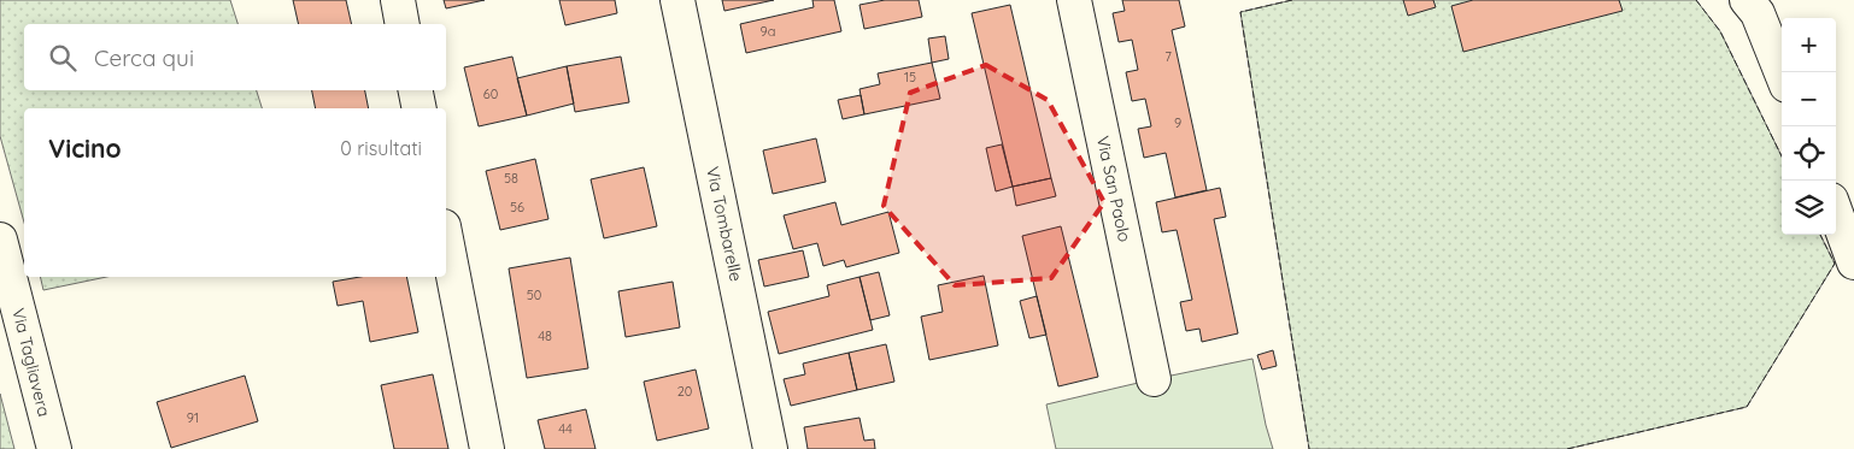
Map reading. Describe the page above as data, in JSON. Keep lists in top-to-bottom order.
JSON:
{
  "streets": {
    "street": ["Via San Paolo", "Via Tombarelle", "Via Tagliavera"]
  },
  "house_numbers": [
    "9a",
    "7",
    "15",
    "60",
    "9",
    "58",
    "56",
    "50",
    "48",
    "20",
    "91",
    "44"
  ],
  "page": {
    "map_buttons": ["+", "−"],
    "search": "Cerca qui",
    "heading": ["Vicino", "0 risultati"]
  }
}
